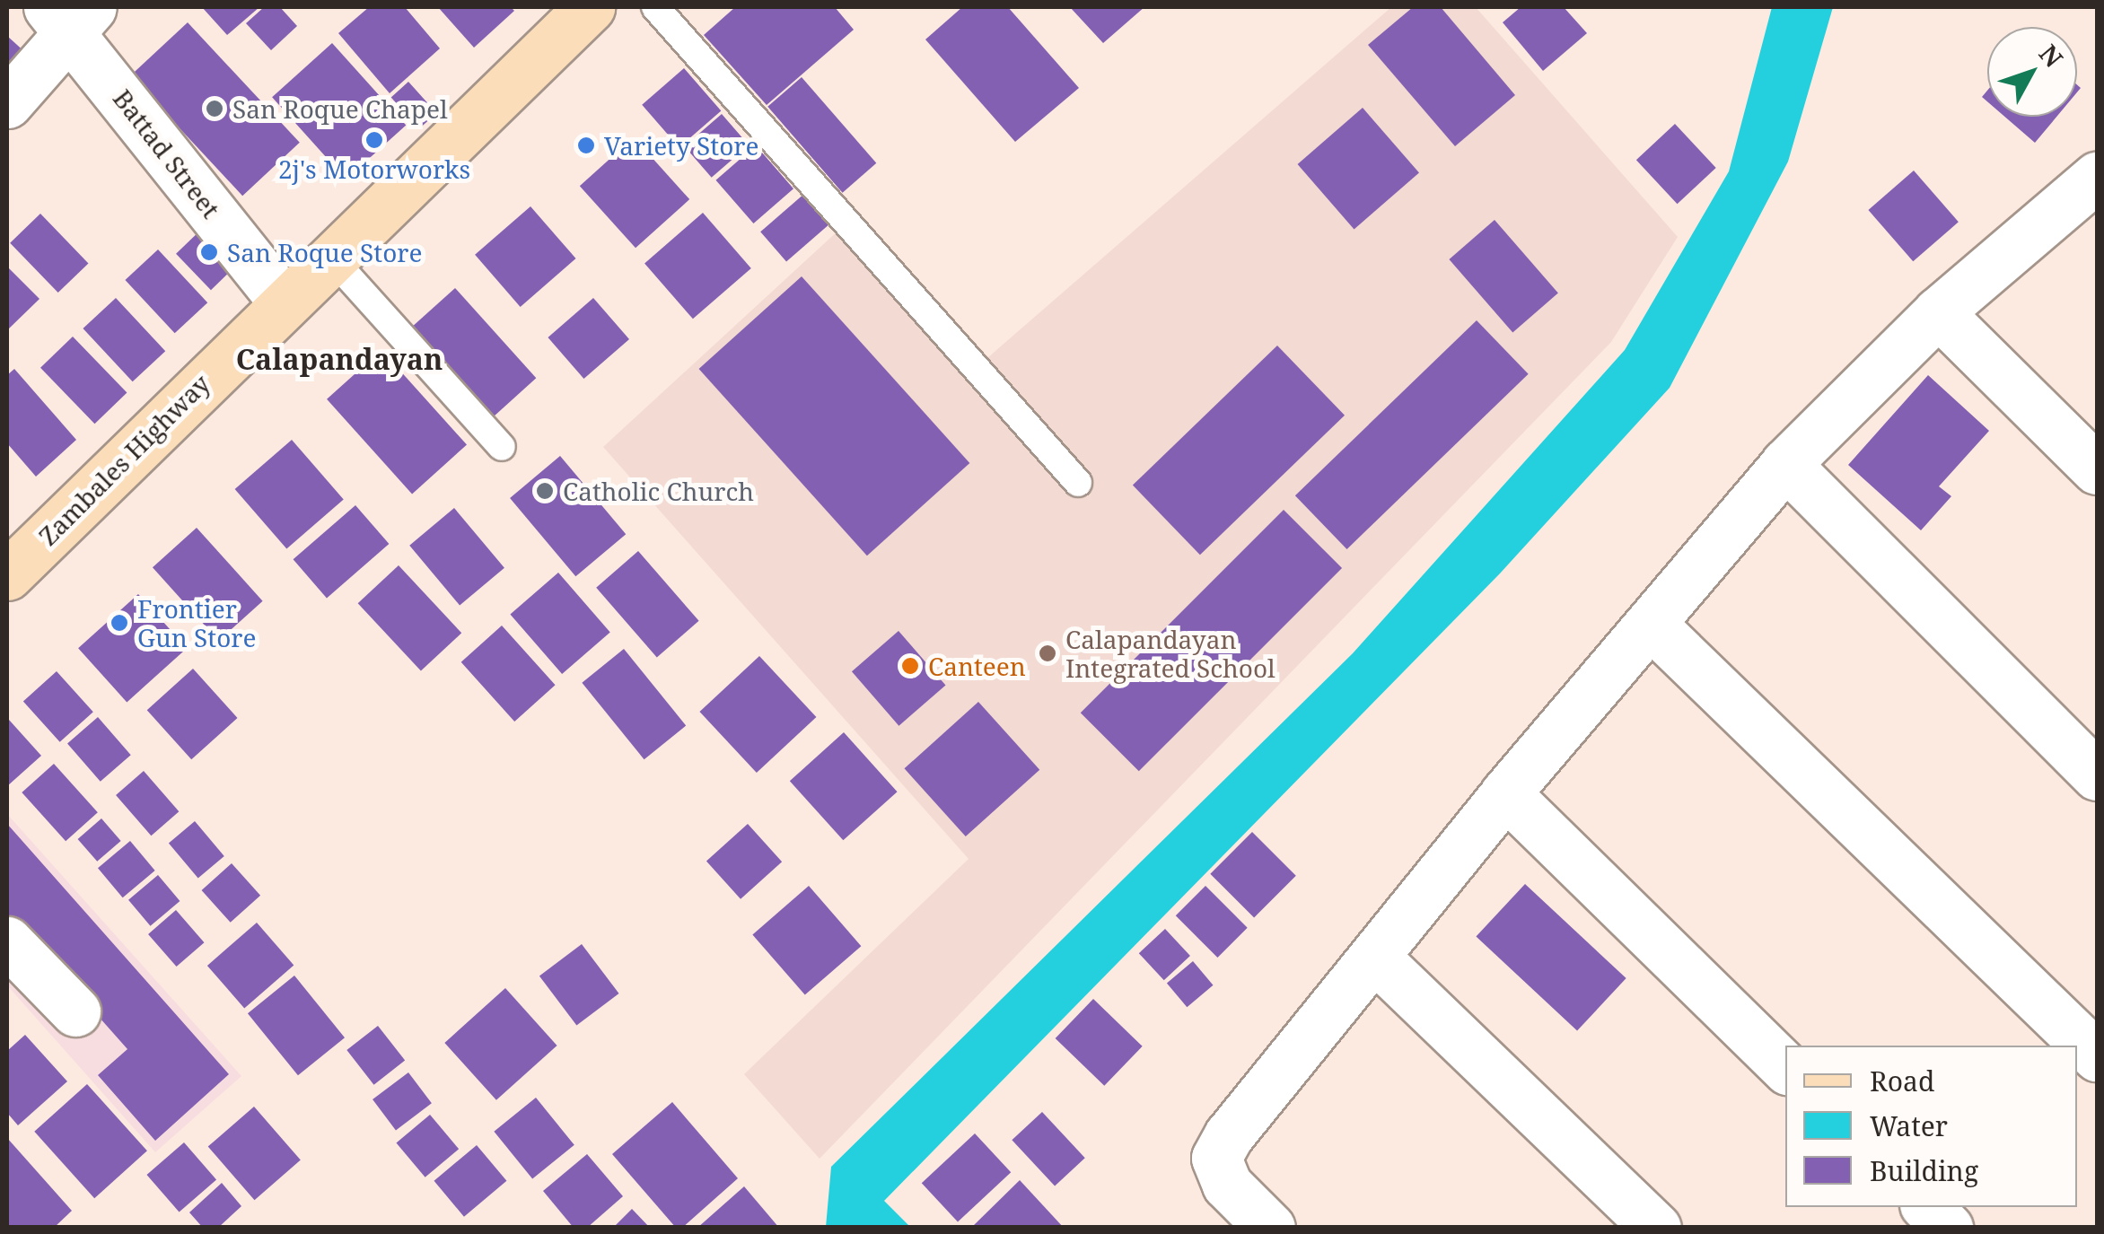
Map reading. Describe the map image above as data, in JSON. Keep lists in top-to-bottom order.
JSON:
{
  "streets": {
    "main road": ["Zambales Highway"],
    "street": ["Battad Street"]
  },
  "crossings": [
    ["Battad Street", "Zambales Highway"]
  ],
  "districts": ["Calapandayan"],
  "places": [
    "San Roque Chapel",
    "2j's Motorworks",
    "Variety Store",
    "San Roque Store",
    "Catholic Church",
    "Frontier Gun Store",
    "Calapandayan Integrated School",
    "Canteen"
  ],
  "legend": ["Road", "Water", "Building"],
  "north": "top right"
}
